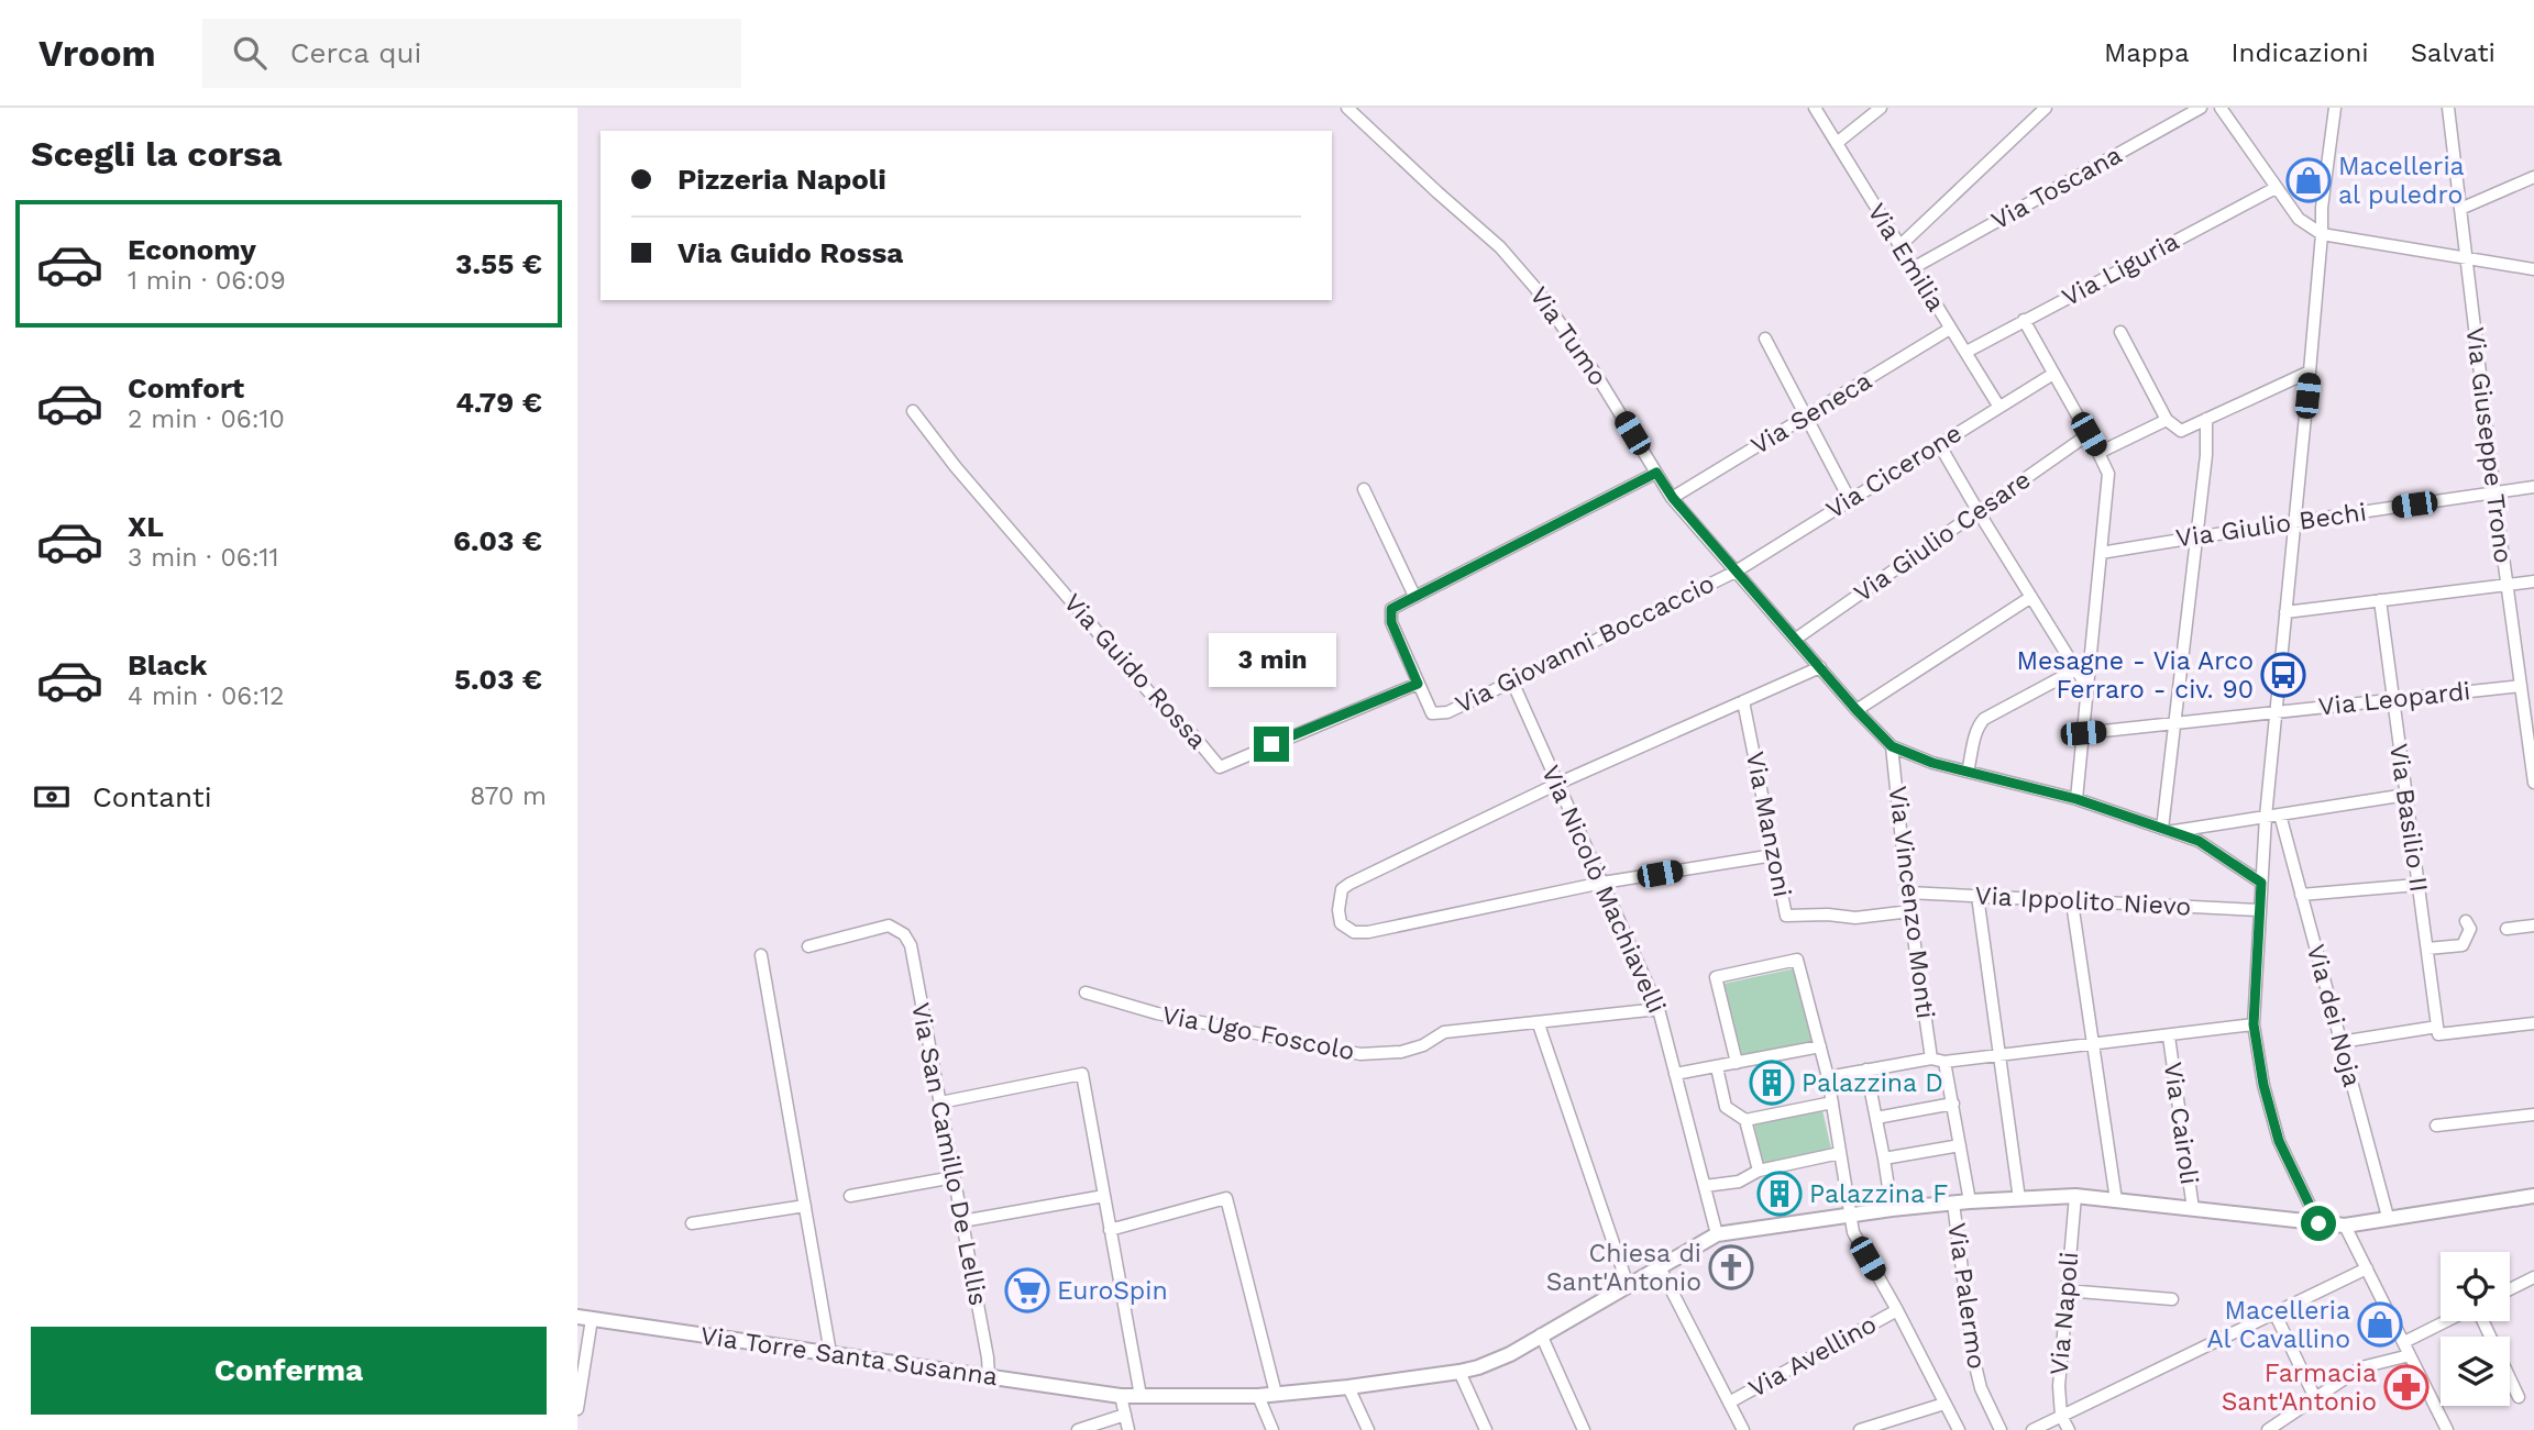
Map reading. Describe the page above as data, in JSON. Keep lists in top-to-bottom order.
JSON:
{
  "streets": {
    "main road": ["Via Torre Santa Susanna"],
    "street": [
      "Via Toscana",
      "Via Emilia",
      "Via Liguria",
      "Via Tumo",
      "Via Seneca",
      "Via Giuseppe Trono",
      "Via Cicerone",
      "Via Giulio Bechi",
      "Via Giulio Cesare",
      "Via Giovanni Boccaccio",
      "Via Guido Rossa",
      "Via Leopardi",
      "Via Basilio II",
      "Via Manzoni",
      "Via Nicolò Machiavelli",
      "Via Ippolito Nievo",
      "Via Vincenzo Monti",
      "Via dei Noja",
      "Via Ugo Foscolo",
      "Via Cairoli",
      "Via San Camillo De Lellis",
      "Via Palermo",
      "Via Napoli",
      "Via Avellino"
    ]
  },
  "crossings": [
    ["Via Toscana", "Via Emilia"],
    ["Via Emilia", "Via Liguria"],
    ["Via Emilia", "Via Seneca"],
    ["Via Emilia", "Via Cicerone"],
    ["Via Tumo", "Via Seneca"],
    ["Via Tumo", "Via Cicerone"],
    ["Via Tumo", "Via Giulio Cesare"],
    ["Via Tumo", "Via Giovanni Boccaccio"],
    ["Via Tumo", "Via Vincenzo Monti"],
    ["Via Giuseppe Trono", "Via Giulio Bechi"],
    ["Via Giuseppe Trono", "Via Leopardi"],
    ["Via Cicerone", "Via Giovanni Boccaccio"],
    ["Via Giovanni Boccaccio", "Via Guido Rossa"],
    ["Via Giovanni Boccaccio", "Via Nicolò Machiavelli"],
    ["Via Leopardi", "Via Basilio II"],
    ["Via Manzoni", "Via Vincenzo Monti"],
    ["Via Nicolò Machiavelli", "Via Ugo Foscolo"],
    ["Via Ippolito Nievo", "Via Vincenzo Monti"],
    ["Via San Camillo De Lellis", "Via Torre Santa Susanna"]
  ],
  "places": {
    "shop": ["Macelleria al puledro", "Macelleria Al Cavallino"],
    "bus stop": ["Mesagne - Via Arco Ferraro - civ. 90"],
    "building": ["Palazzina D", "Palazzina F"],
    "church": ["Chiesa di Sant'Antonio"],
    "supermarket": ["EuroSpin"],
    "pharmacy": ["Farmacia Sant'Antonio"]
  },
  "page": {
    "header": "Vroom",
    "search": "Cerca qui",
    "nav": ["Mappa", "Indicazioni", "Salvati"],
    "heading": "Scegli la corsa",
    "banner": ["Pizzeria Napoli", "Via Guido Rossa"],
    "list": [
      {
        "name": "Economy",
        "note": "1 min · 06:09",
        "value": "3.55 €"
      },
      {
        "name": "Comfort",
        "note": "2 min · 06:10",
        "value": "4.79 €"
      },
      {
        "name": "XL",
        "note": "3 min · 06:11",
        "value": "6.03 €"
      },
      {
        "name": "Black",
        "note": "4 min · 06:12",
        "value": "5.03 €"
      }
    ],
    "bubble": "3 min",
    "pay": ["Contanti", "870 m"],
    "buttons": "Conferma"
  }
}
